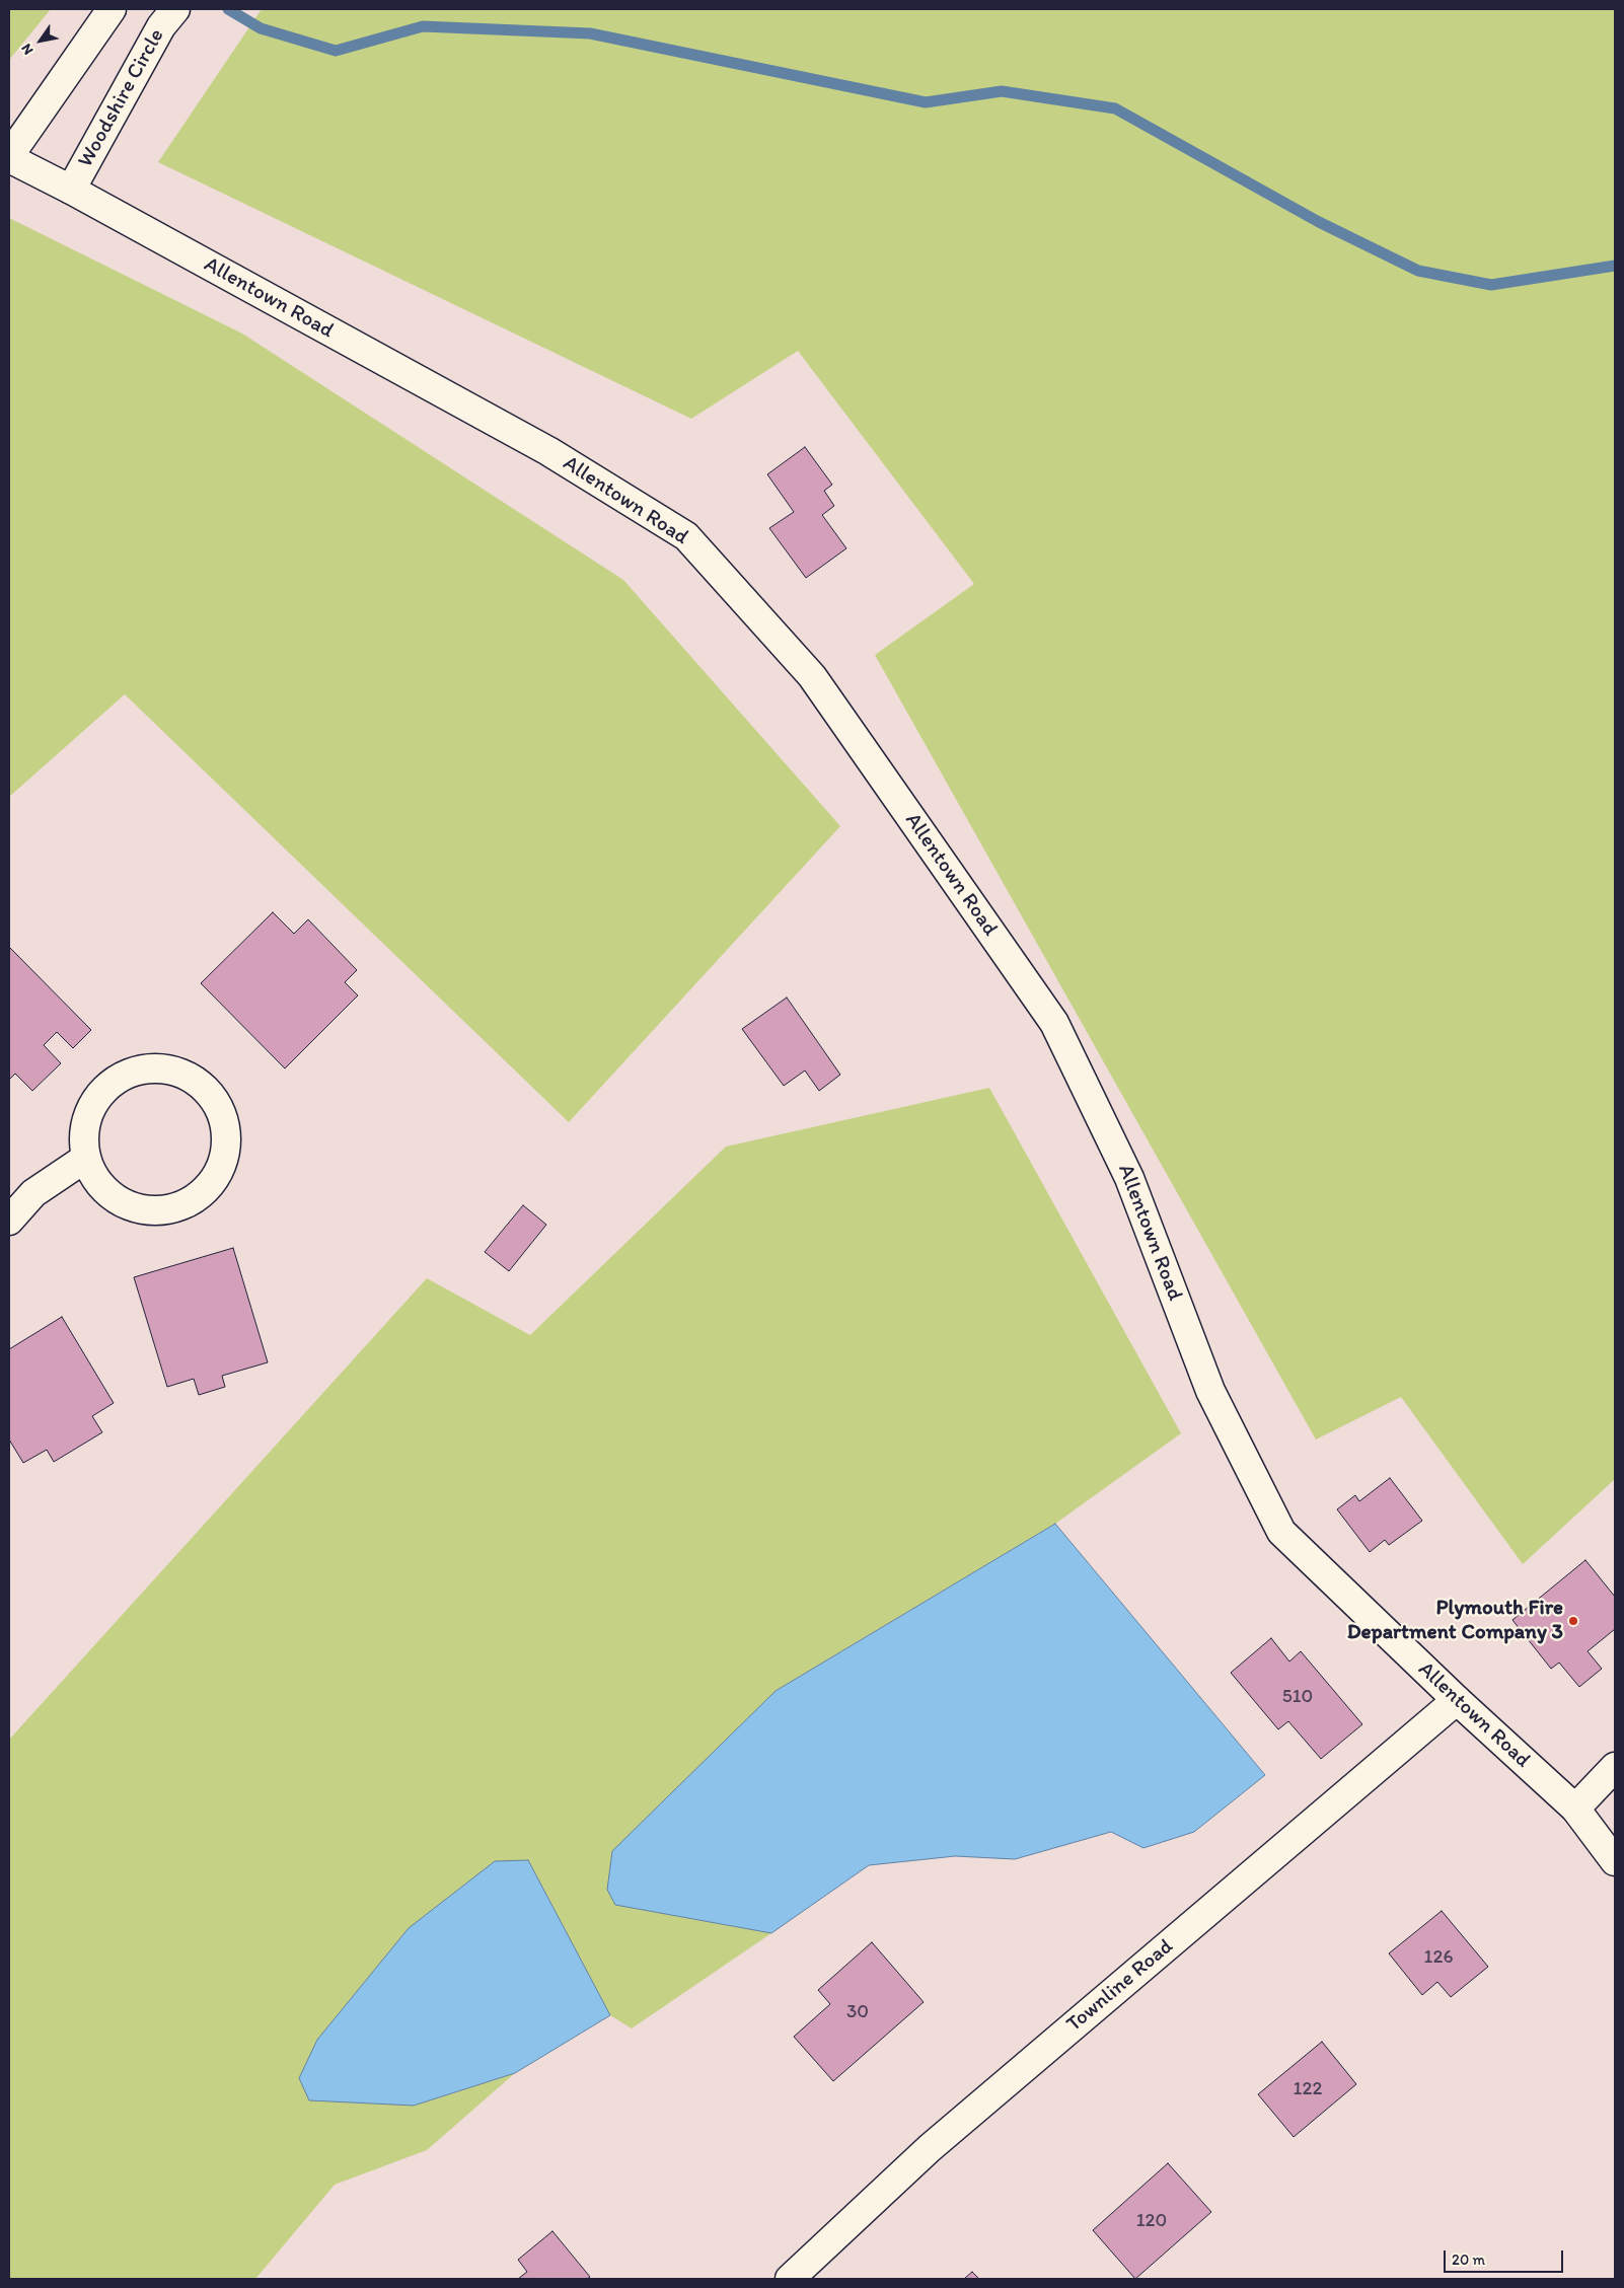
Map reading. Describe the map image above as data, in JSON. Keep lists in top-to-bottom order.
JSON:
{
  "streets": {
    "street": ["Woodshire Circle", "Allentown Road", "Townline Road"]
  },
  "crossings": [
    ["Woodshire Circle", "Allentown Road"],
    ["Allentown Road", "Townline Road"]
  ],
  "places": ["Plymouth Fire Department Company 3"],
  "house_numbers": [
    "510",
    "126",
    "30",
    "122",
    "120"
  ],
  "scale_bar": "20 m",
  "north": "bottom left"
}
